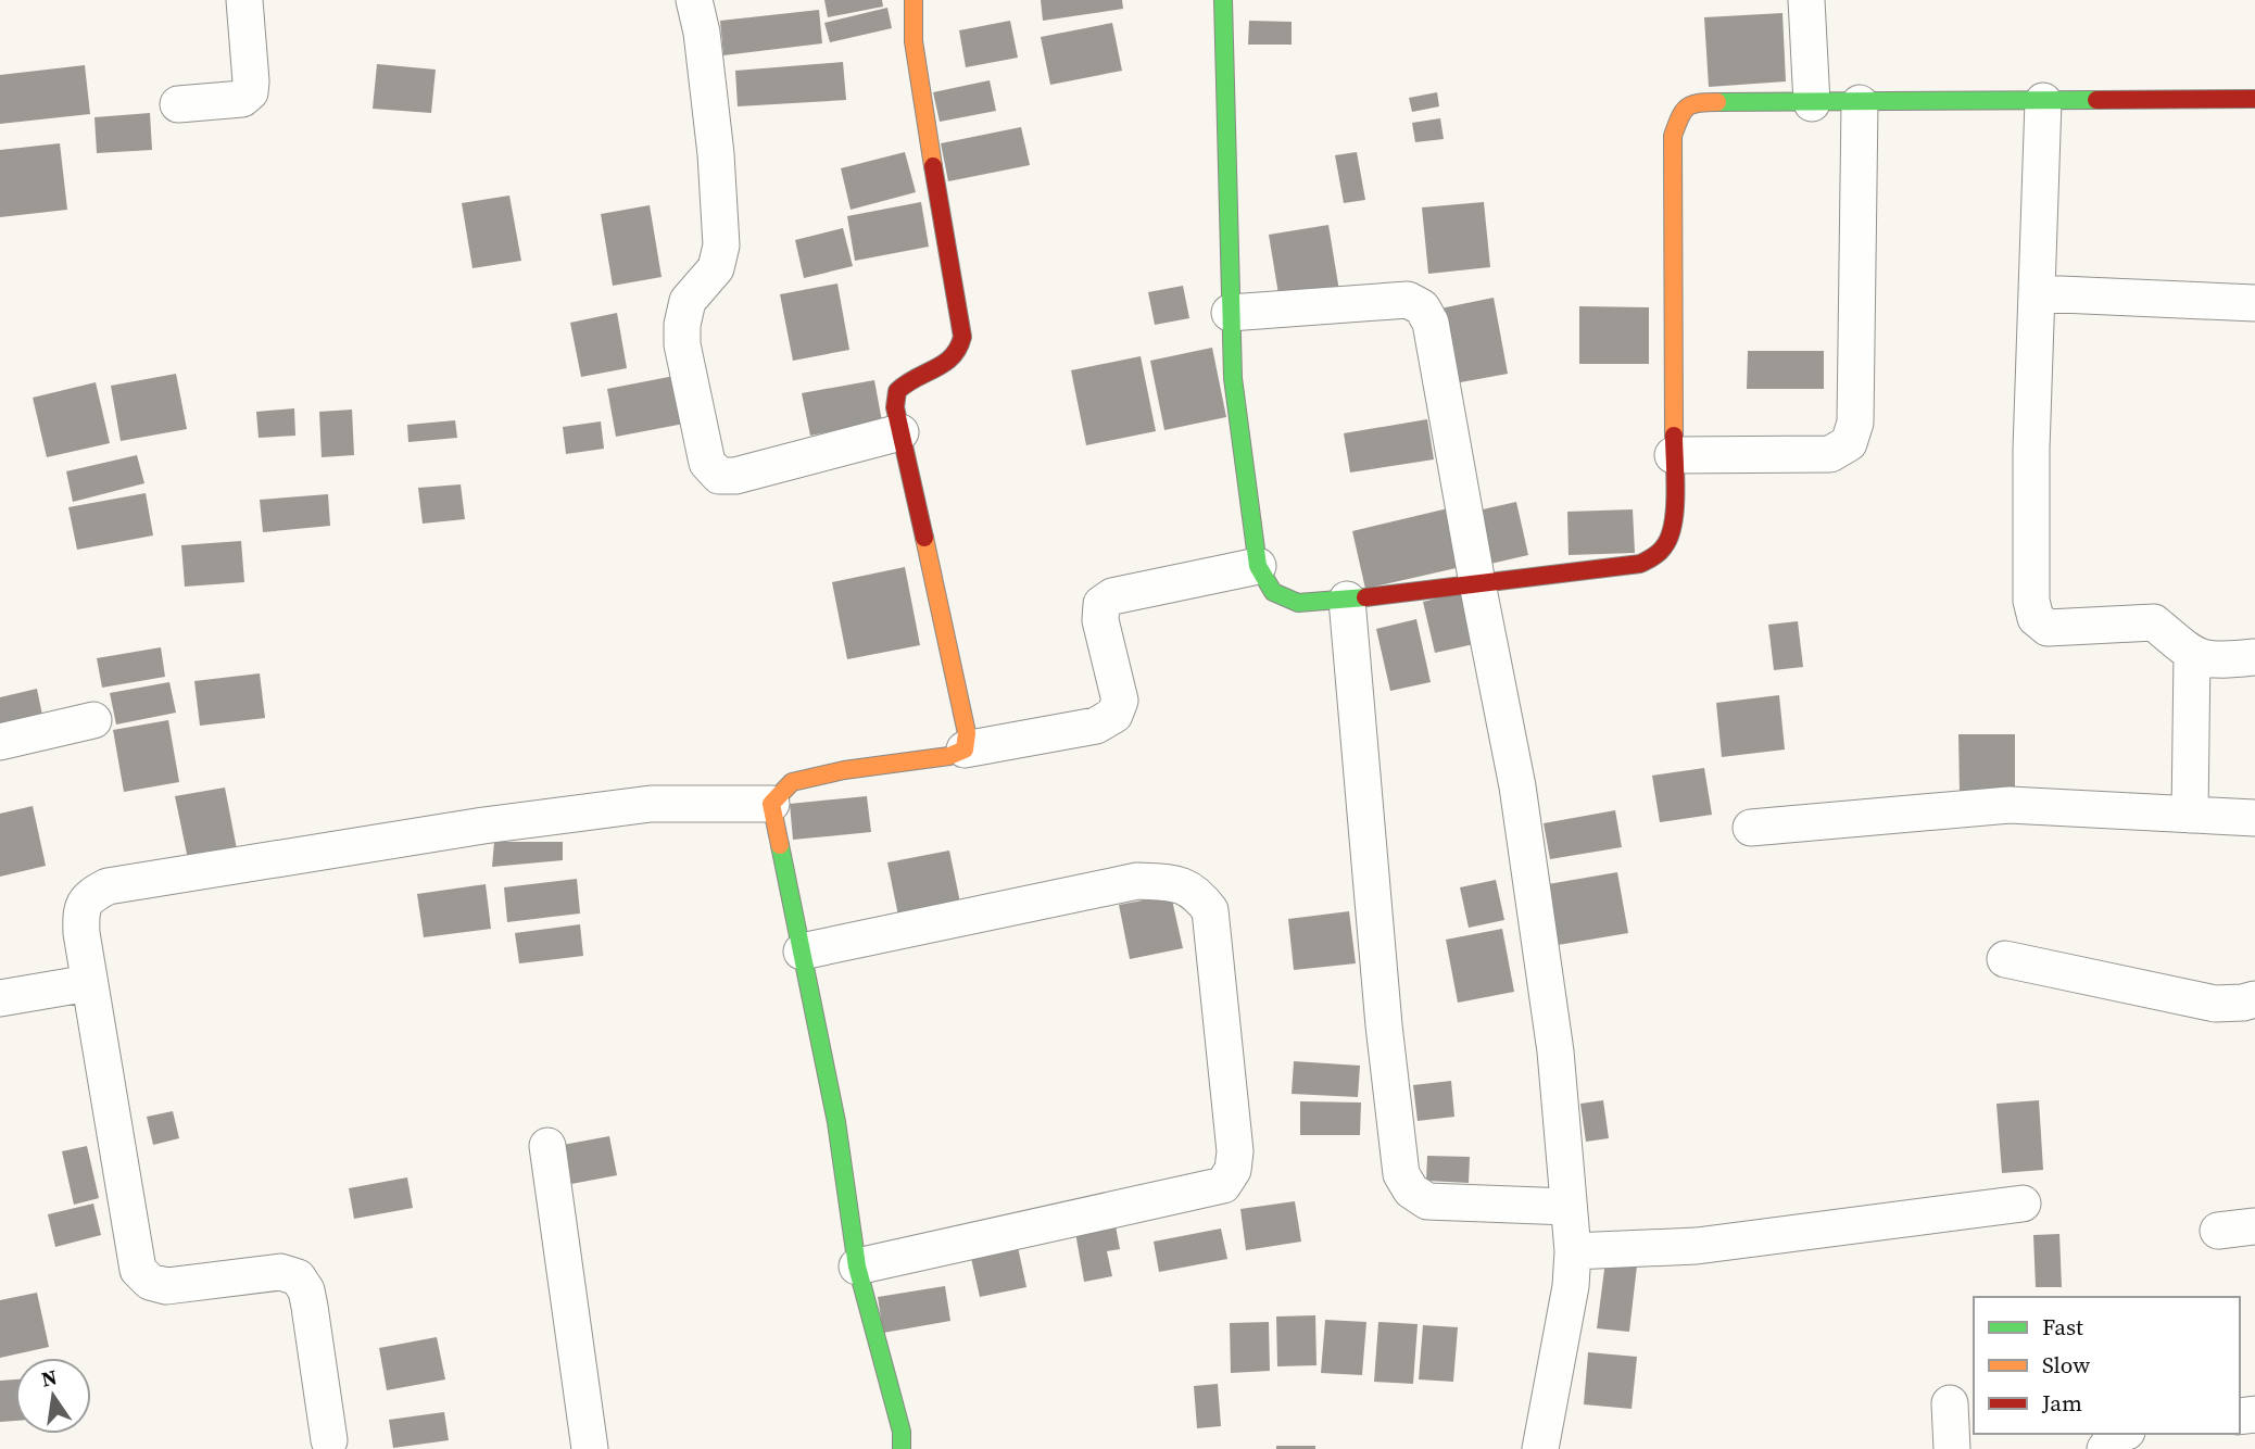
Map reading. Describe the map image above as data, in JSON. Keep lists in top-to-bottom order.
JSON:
{
  "legend": ["Fast", "Slow", "Jam"],
  "north": "top"
}
